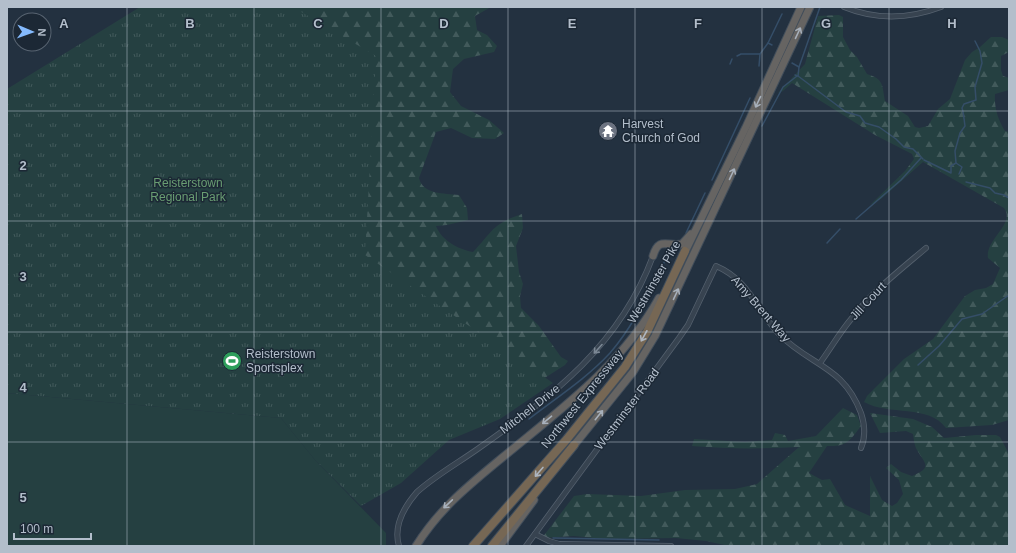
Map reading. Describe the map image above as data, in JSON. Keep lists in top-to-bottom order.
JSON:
{
  "streets": {
    "highway": ["Westminster Pike", "Northwest Expressway"],
    "street": [
      "Jill Court",
      "Amy Brent Way",
      "Mitchell Drive",
      "Westminster Road"
    ]
  },
  "crossings": [
    ["Westminster Pike", "Northwest Expressway"],
    ["Jill Court", "Amy Brent Way"],
    ["Amy Brent Way", "Westminster Road"]
  ],
  "one_way": ["Mitchell Drive"],
  "parks": ["Reisterstown Regional Park"],
  "places": {
    "temple": ["Harvest Church of God"],
    "sports": ["Reisterstown Sportsplex"]
  },
  "scale_bar": "100 m",
  "north": "right",
  "grid": {
    "columns": [
      "A",
      "B",
      "C",
      "D",
      "E",
      "F",
      "G",
      "H"
    ],
    "rows": [
      "2",
      "3",
      "4",
      "5"
    ]
  }
}
